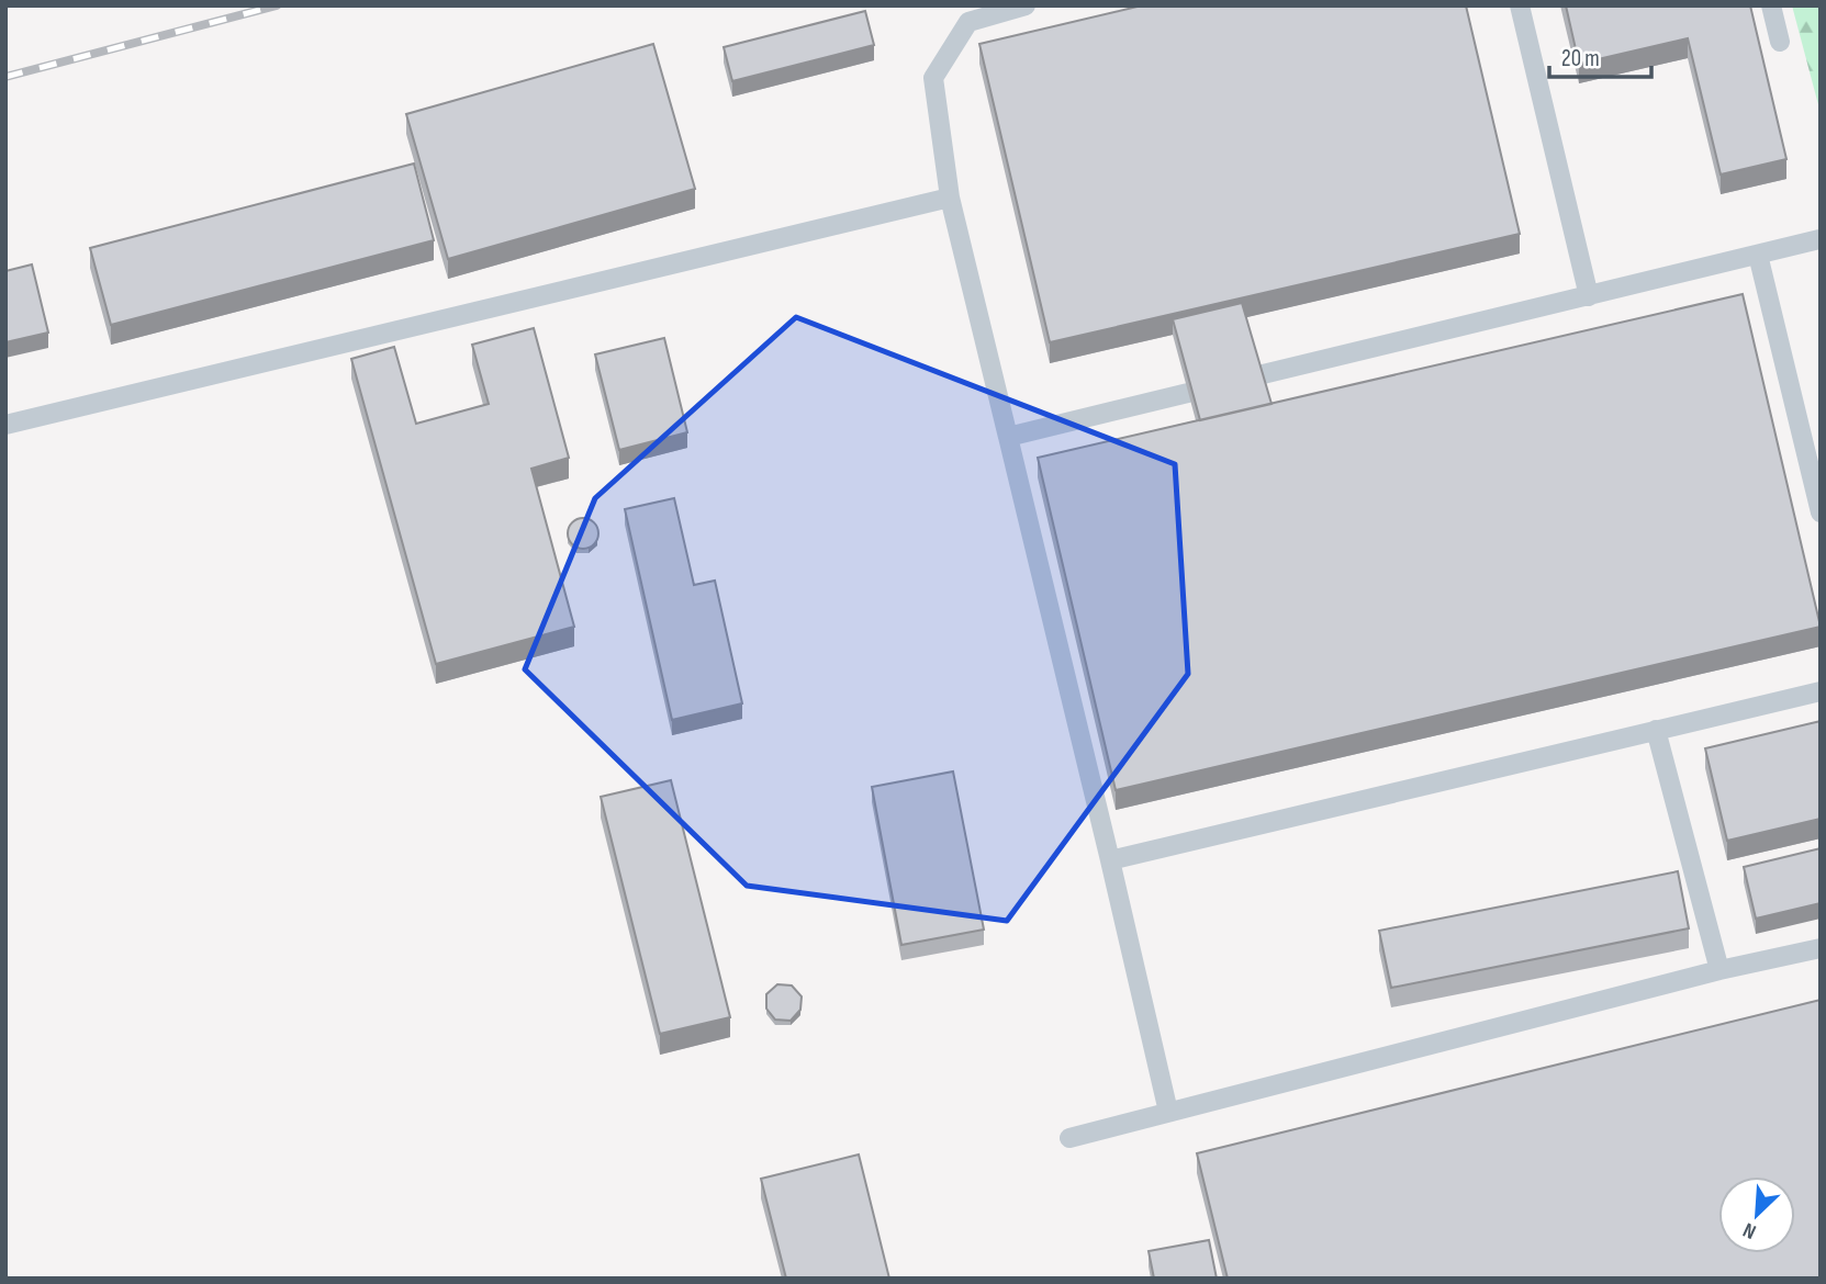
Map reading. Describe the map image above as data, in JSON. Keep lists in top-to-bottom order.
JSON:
{
  "scale_bar": "20 m",
  "north": "bottom left"
}
